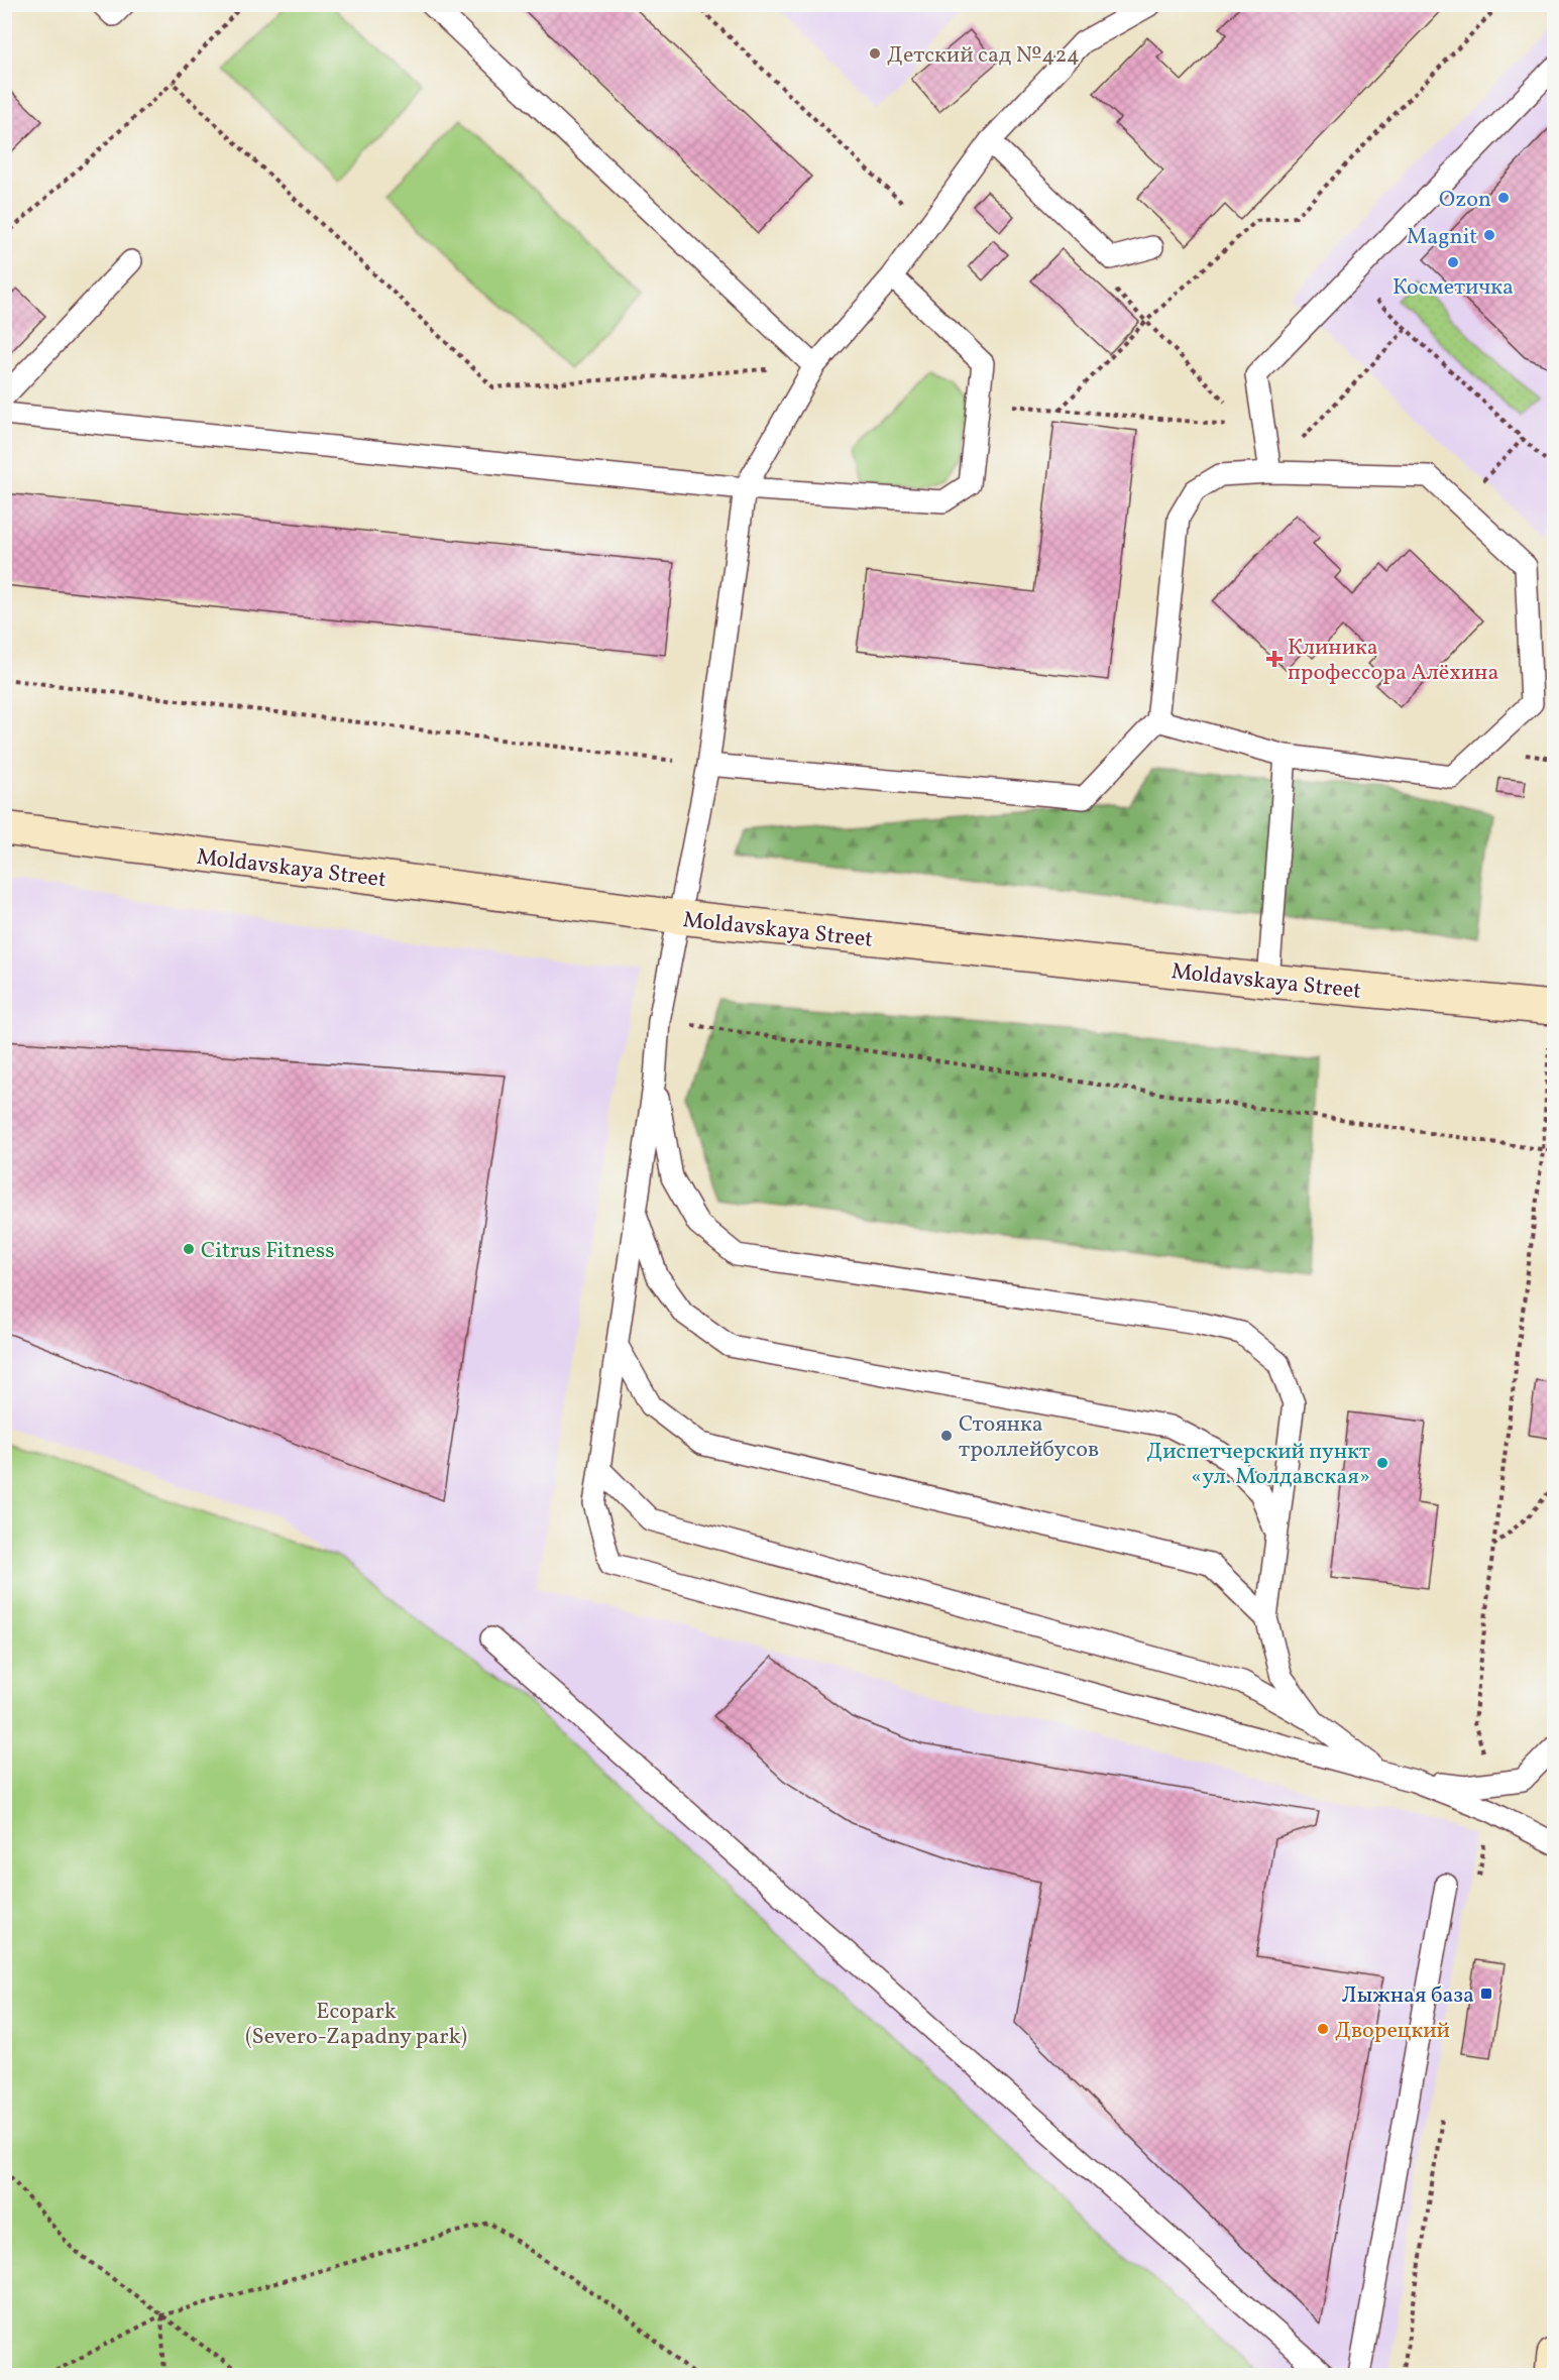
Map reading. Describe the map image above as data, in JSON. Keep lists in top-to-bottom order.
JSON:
{
  "streets": {
    "street": ["Moldavskaya Street"]
  },
  "parks": ["Ecopark (Severo-Zapadny park)"],
  "places": {
    "other": [
      "Детский сад №424",
      "Ozon",
      "Magnit",
      "Косметичка",
      "Citrus Fitness",
      "Стоянка троллейбусов",
      "Диспетчерский пункт «ул. Молдавская»",
      "Дворецкий"
    ],
    "health": ["Клиника профессора Алёхина"],
    "transit": ["Лыжная база"]
  }
}
